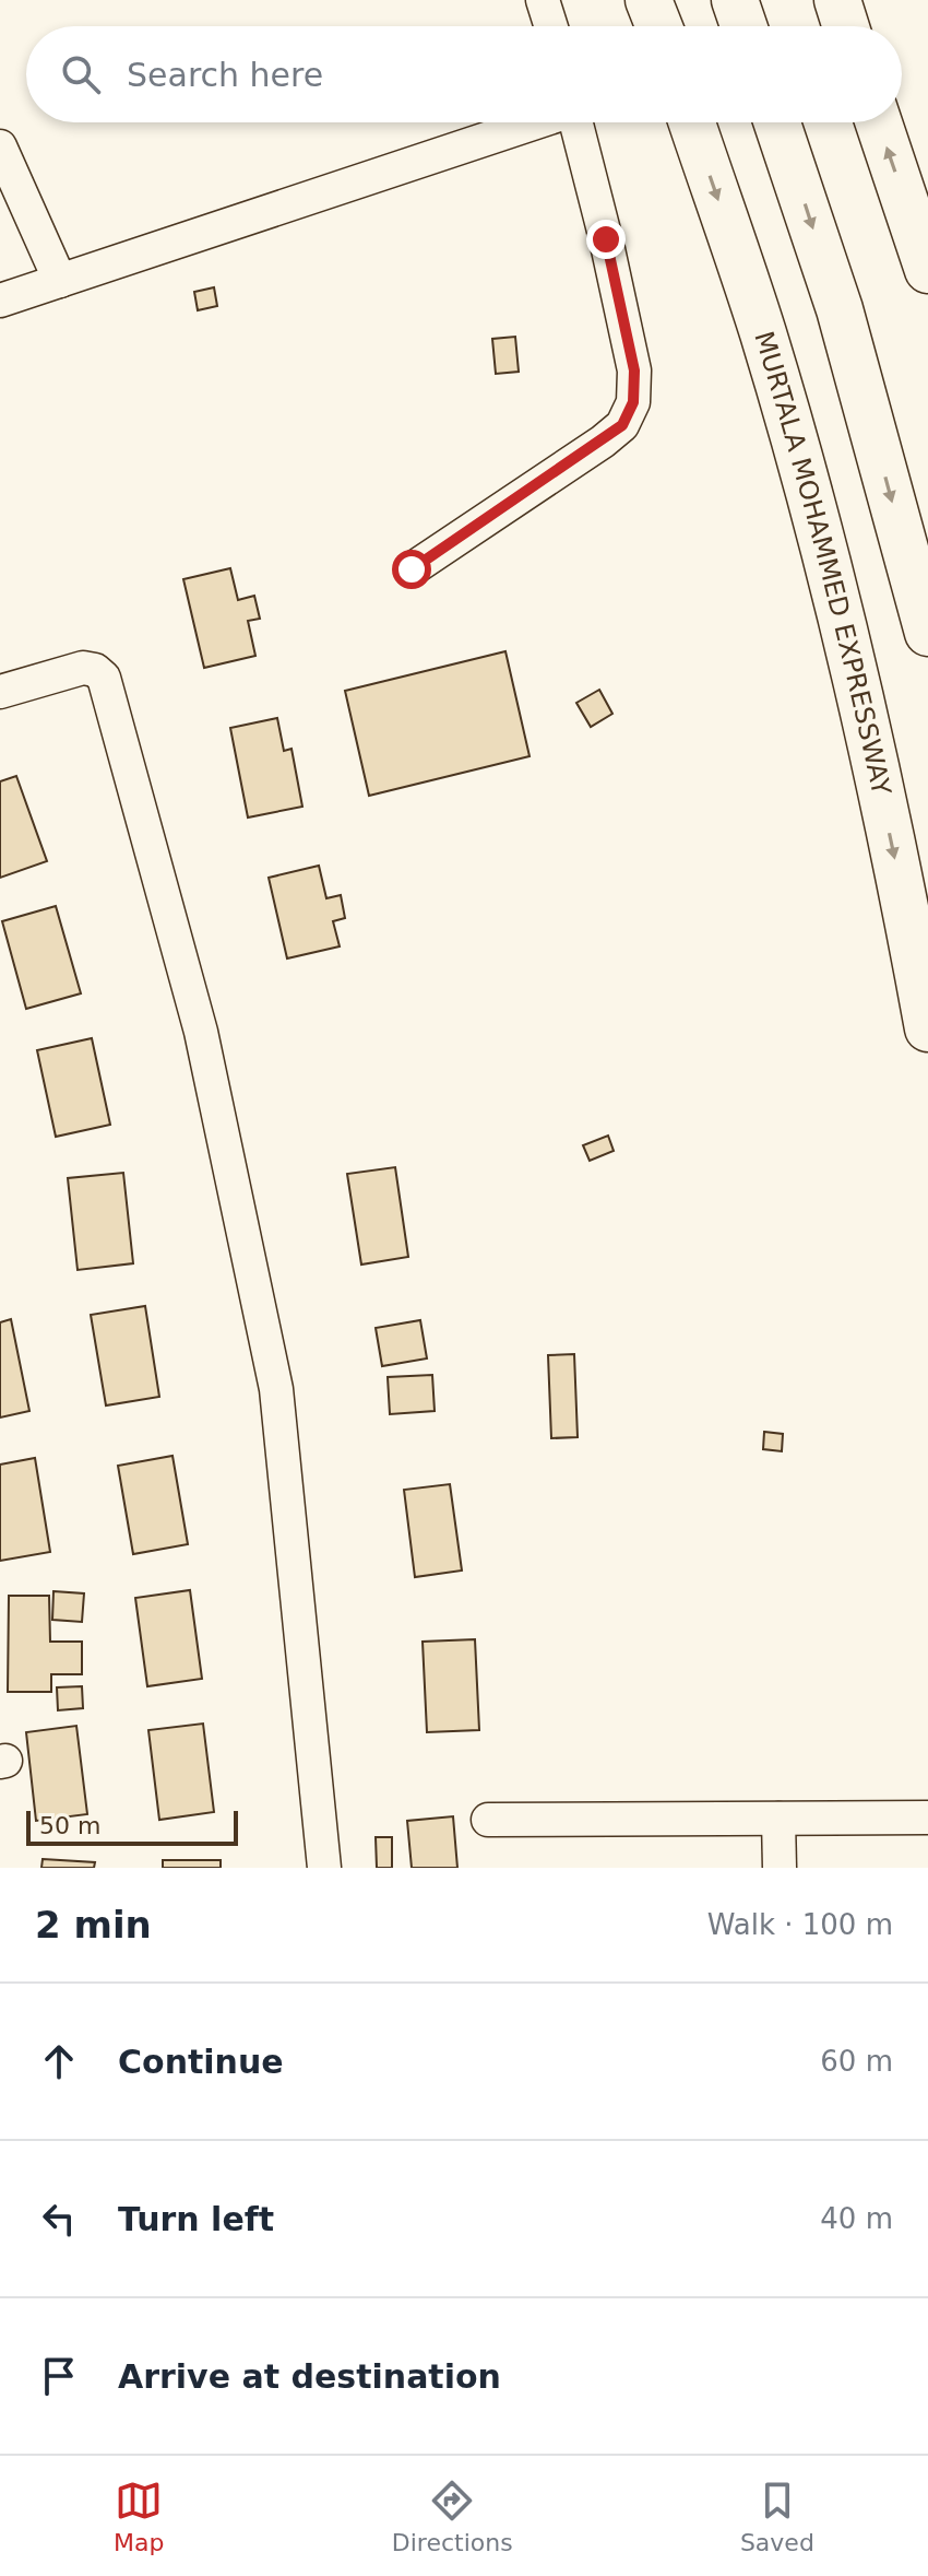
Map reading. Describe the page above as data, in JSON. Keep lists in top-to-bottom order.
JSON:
{
  "streets": {
    "highway": ["MURTALA MOHAMMED EXPRESSWAY"]
  },
  "scale_bar": "50 m",
  "page": {
    "search": "Search here",
    "scale": "50 m",
    "heading": ["2 min", "Walk · 100 m"],
    "list": [
      ["Continue", "60 m"],
      ["Turn left", "40 m"],
      "Arrive at destination"
    ],
    "nav": ["Map", "Directions", "Saved"]
  }
}
